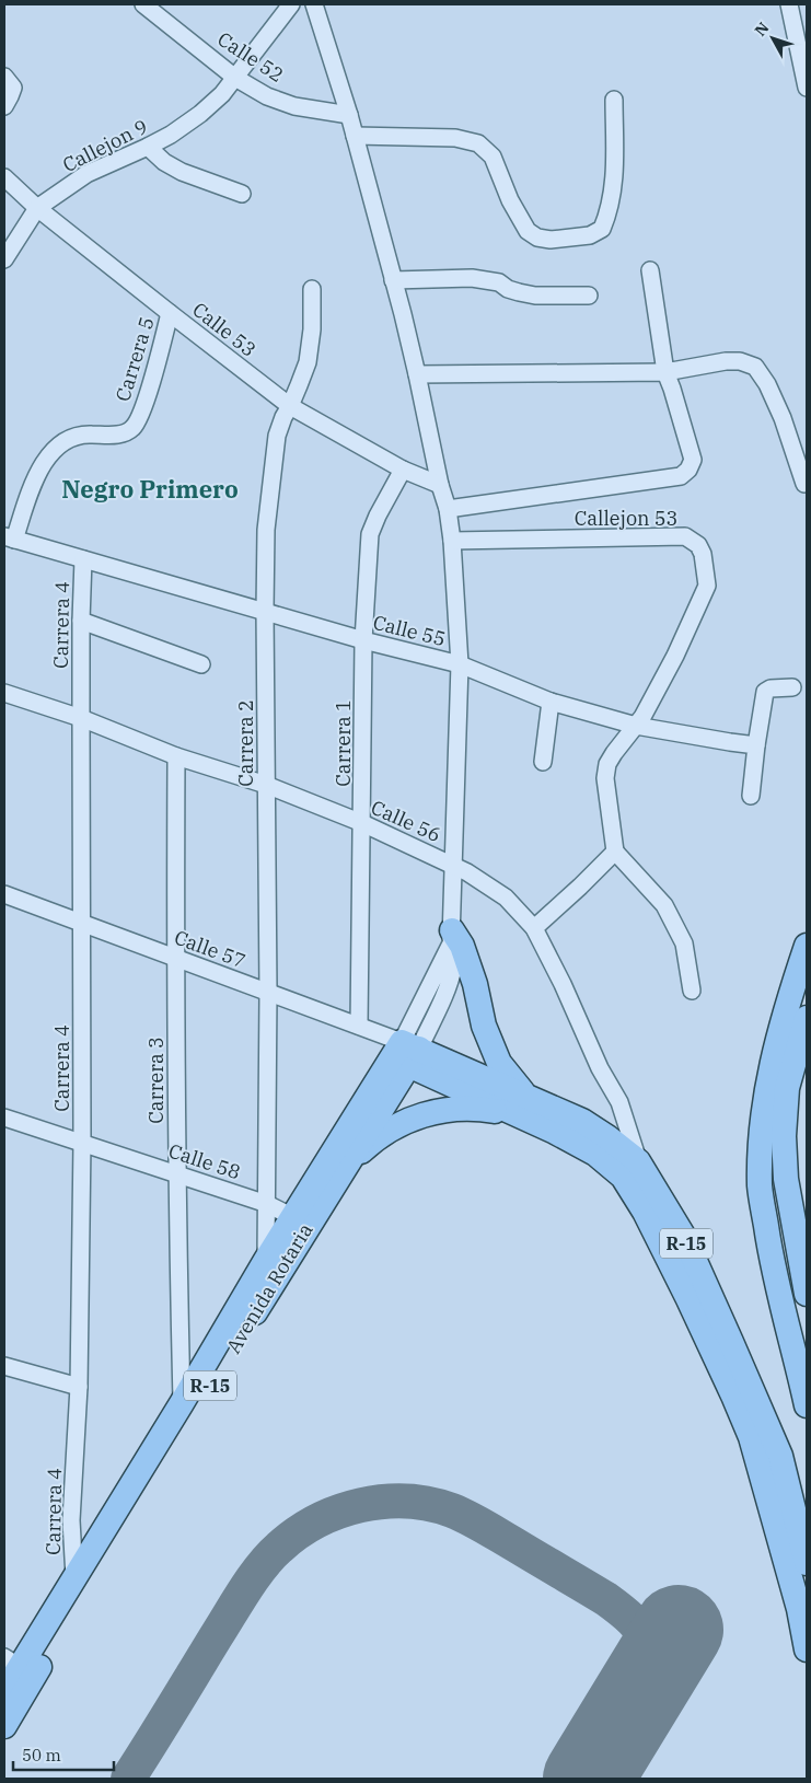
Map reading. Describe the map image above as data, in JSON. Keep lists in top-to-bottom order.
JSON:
{
  "streets": {
    "main road": ["R-15", "Avenida Rotaria"],
    "street": [
      "Calle 52",
      "Callejon 9",
      "Calle 53",
      "Carrera 5",
      "Callejon 53",
      "Carrera 4",
      "Calle 55",
      "Carrera 2",
      "Carrera 1",
      "Calle 56",
      "Calle 57",
      "Carrera 3",
      "Calle 58"
    ]
  },
  "crossings": [
    ["Calle 52", "Callejon 9"],
    ["Callejon 9", "Calle 53"],
    ["Calle 53", "Carrera 5"],
    ["Calle 53", "Carrera 2"],
    ["Calle 53", "Carrera 1"],
    ["Carrera 5", "Calle 55"],
    ["Callejon 53", "Calle 55"],
    ["Carrera 4", "Calle 55"],
    ["Carrera 4", "Calle 56"],
    ["Carrera 4", "Calle 57"],
    ["Carrera 4", "Calle 58"],
    ["Carrera 4", "Avenida Rotaria"],
    ["Calle 55", "Carrera 2"],
    ["Calle 55", "Carrera 1"],
    ["Carrera 2", "Calle 56"],
    ["Carrera 2", "Calle 57"],
    ["Carrera 2", "Calle 58"],
    ["Carrera 2", "Avenida Rotaria"],
    ["Carrera 1", "Calle 56"],
    ["Carrera 1", "Calle 57"],
    ["Calle 56", "Carrera 3"],
    ["Calle 56", "R-15"],
    ["Calle 57", "Carrera 3"],
    ["Calle 57", "R-15"],
    ["Calle 57", "Avenida Rotaria"],
    ["Carrera 3", "Calle 58"],
    ["Carrera 3", "Avenida Rotaria"],
    ["Calle 58", "Avenida Rotaria"],
    ["R-15", "Avenida Rotaria"]
  ],
  "districts": ["Negro Primero"],
  "scale_bar": "50 m",
  "north": "top left"
}
